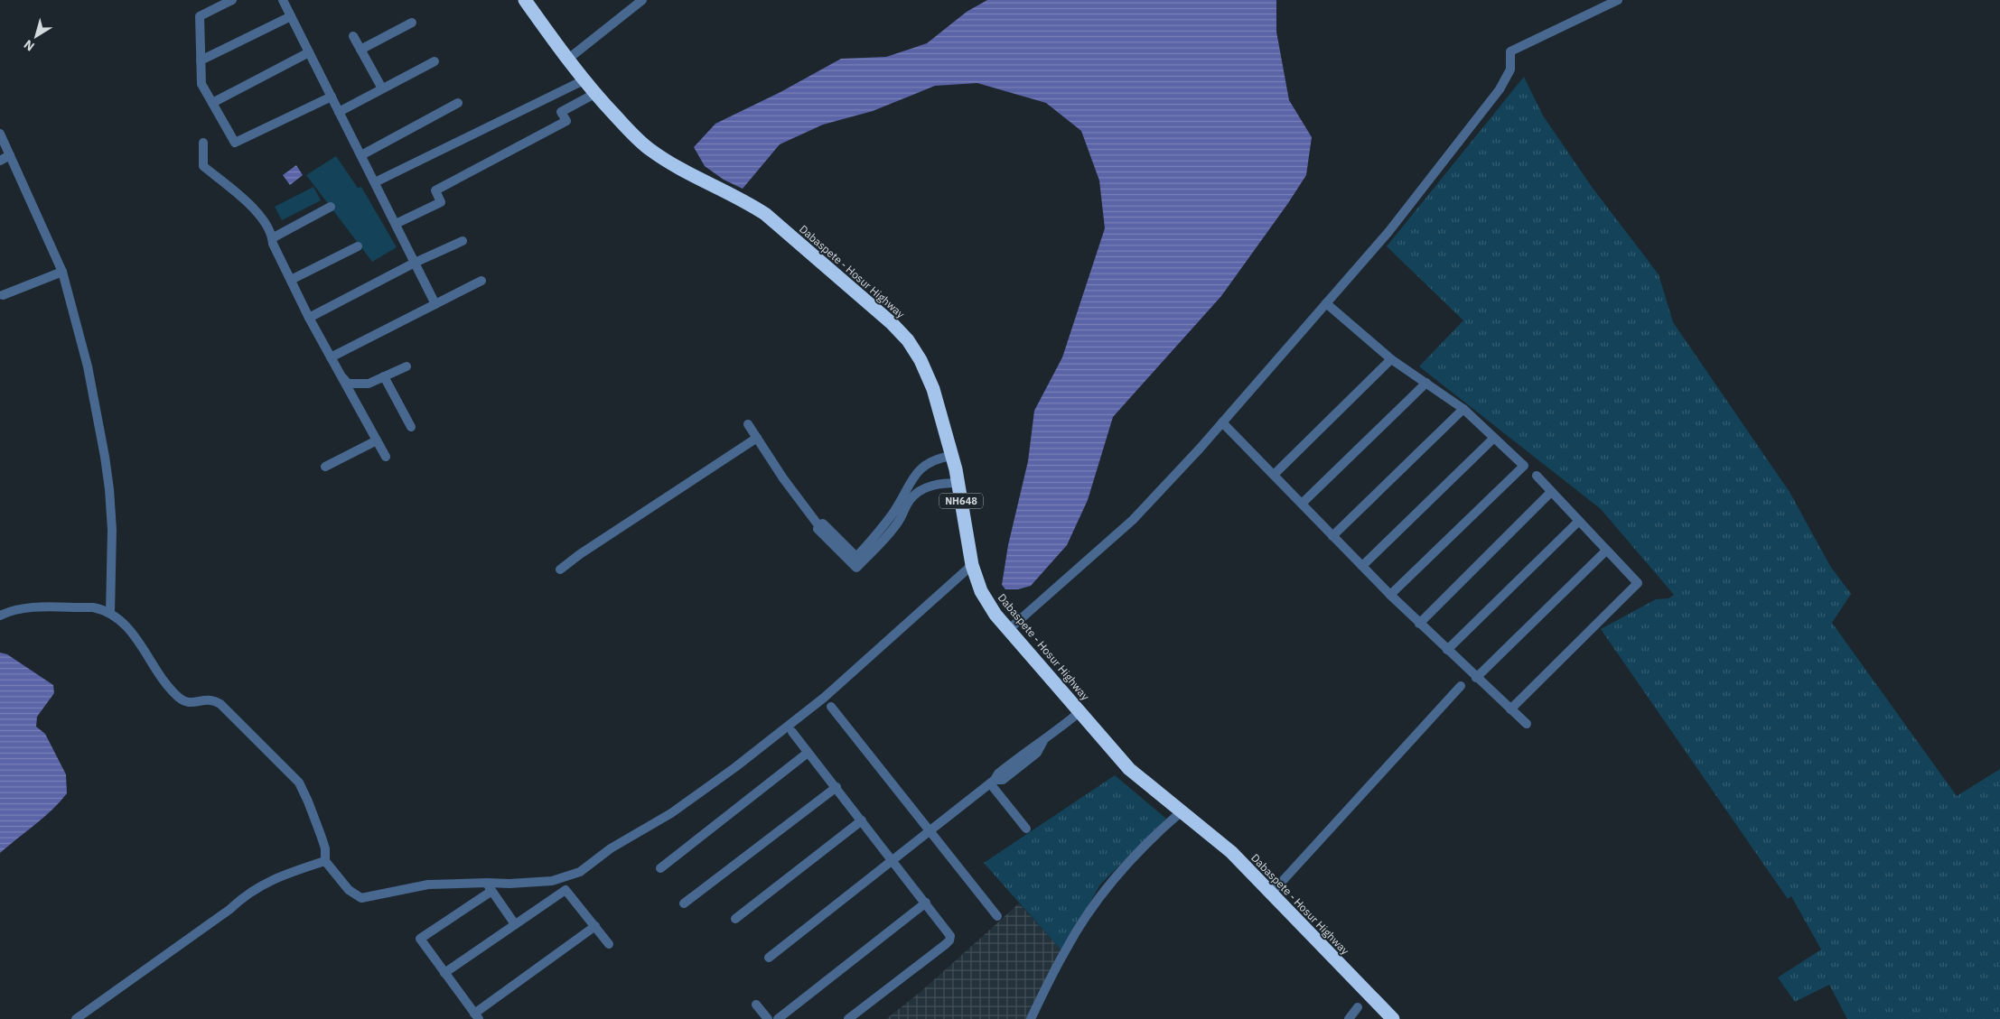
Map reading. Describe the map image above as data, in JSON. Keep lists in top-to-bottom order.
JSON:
{
  "streets": {
    "highway": ["Dabaspete - Hosur Highway", "NH648"]
  },
  "north": "bottom left"
}
